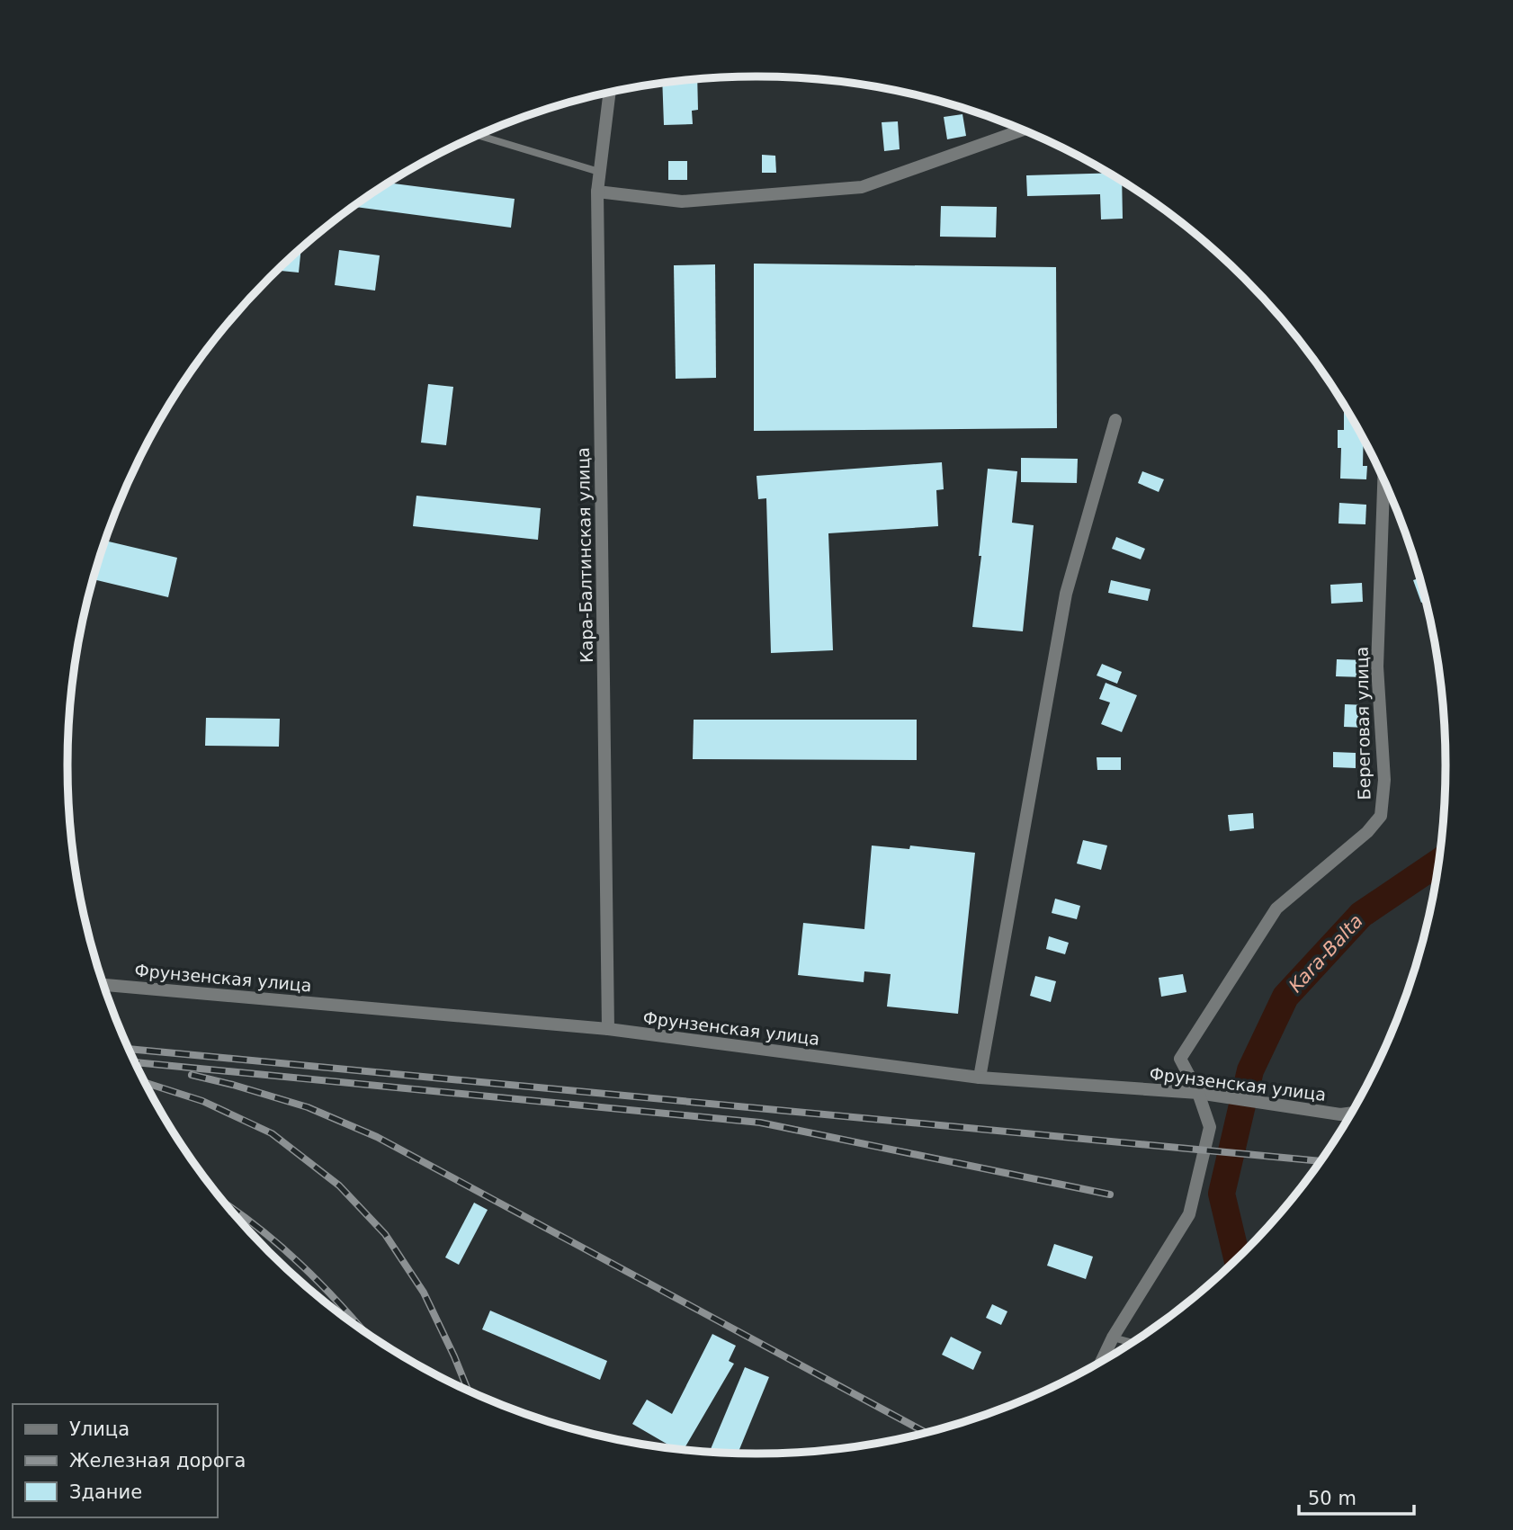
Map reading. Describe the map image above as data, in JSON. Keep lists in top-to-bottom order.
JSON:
{
  "streets": {
    "street": ["Кара-Балтинская улица", "Береговая улица", "Фрунзенская улица"]
  },
  "crossings": [
    ["Кара-Балтинская улица", "Фрунзенская улица"],
    ["Береговая улица", "Фрунзенская улица"]
  ],
  "water": ["Kara-Balta"],
  "legend": ["Улица", "Железная дорога", "Здание"],
  "scale_bar": "50 m"
}
